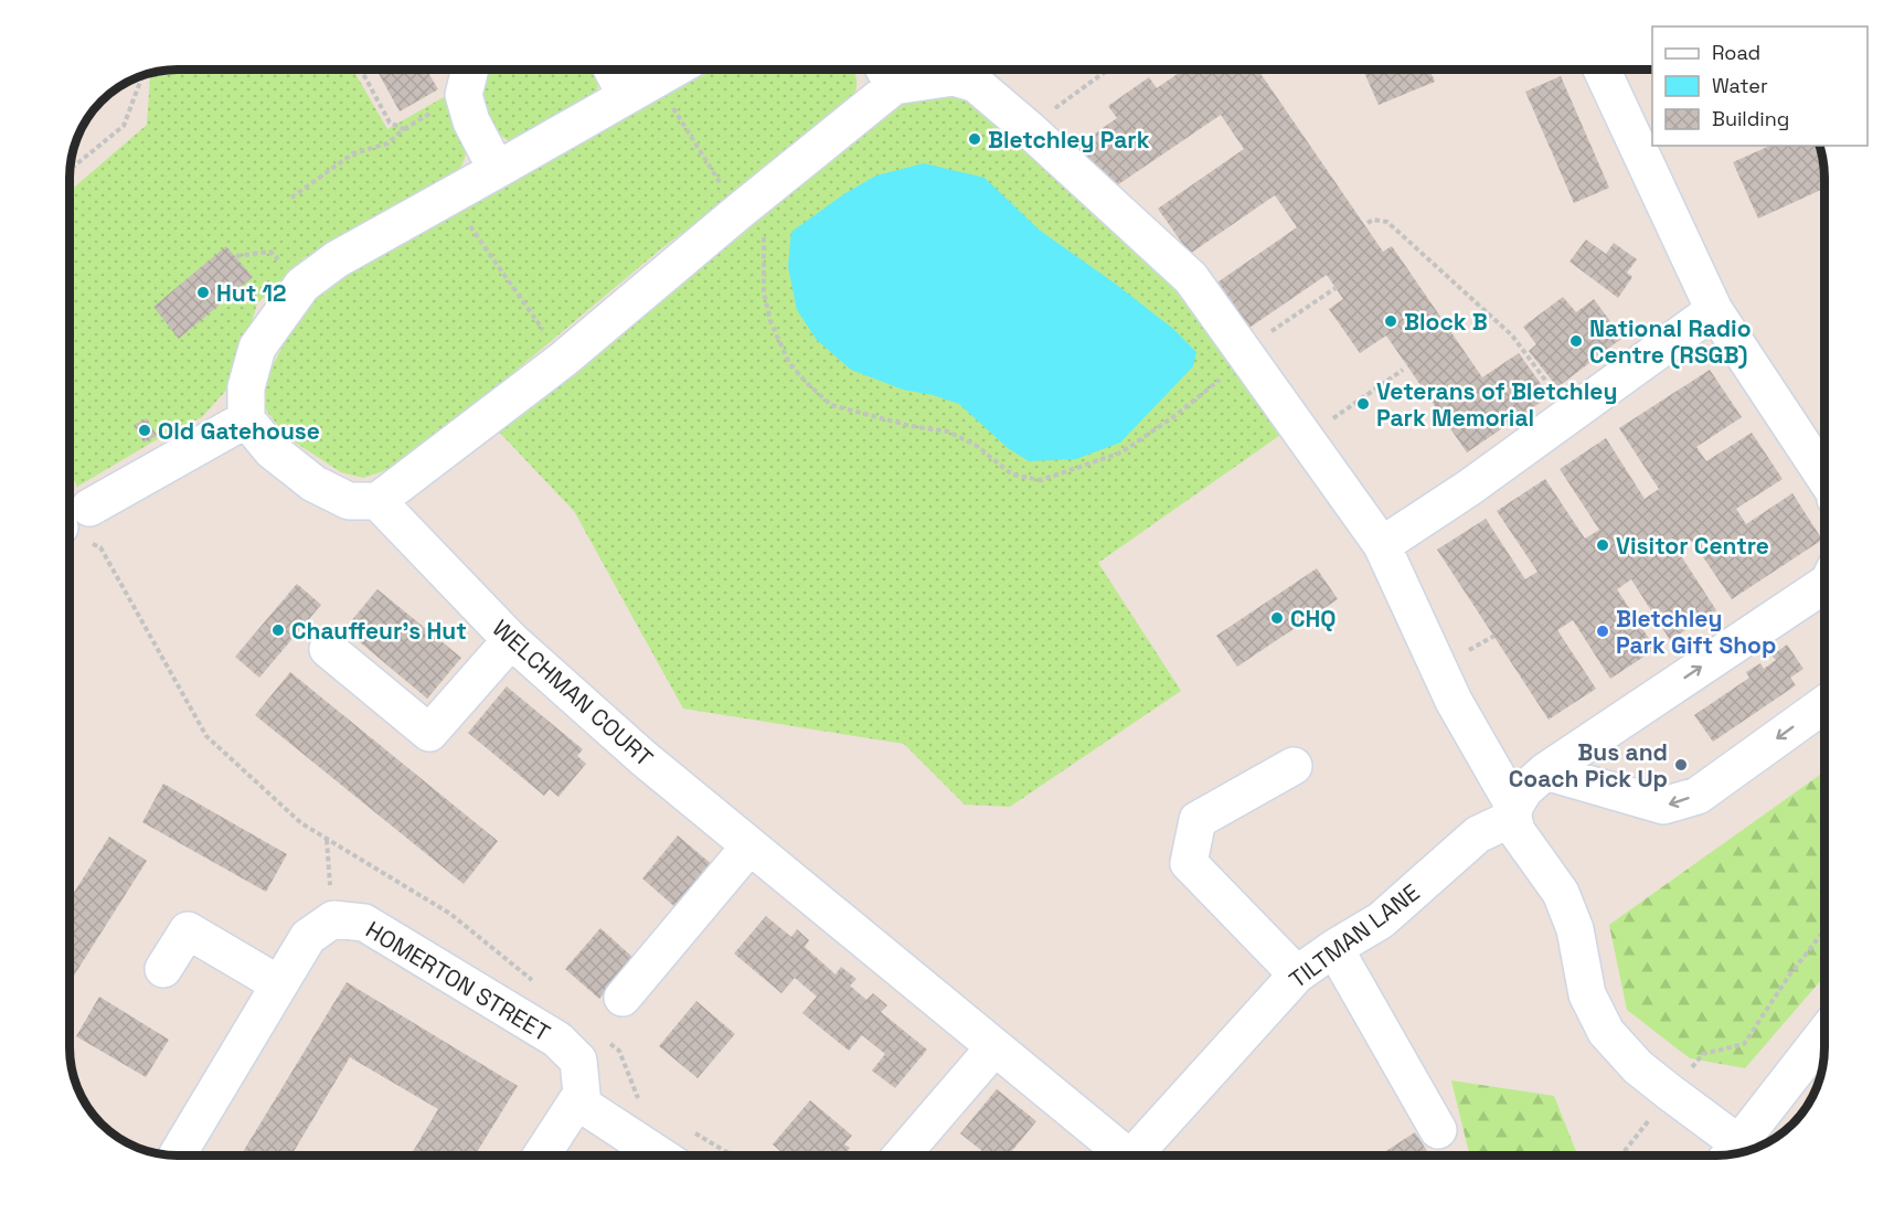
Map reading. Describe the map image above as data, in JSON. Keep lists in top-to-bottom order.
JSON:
{
  "streets": {
    "street": ["WELCHMAN COURT", "TILTMAN LANE", "HOMERTON STREET"]
  },
  "places": [
    "Bletchley Park",
    "Hut 12",
    "Block B",
    "National Radio Centre (RSGB)",
    "Veterans of Bletchley Park Memorial",
    "Old Gatehouse",
    "Visitor Centre",
    "CHQ",
    "Chauffeur's Hut",
    "Bletchley Park Gift Shop",
    "Bus and Coach Pick Up"
  ],
  "legend": ["Road", "Water", "Building"]
}
